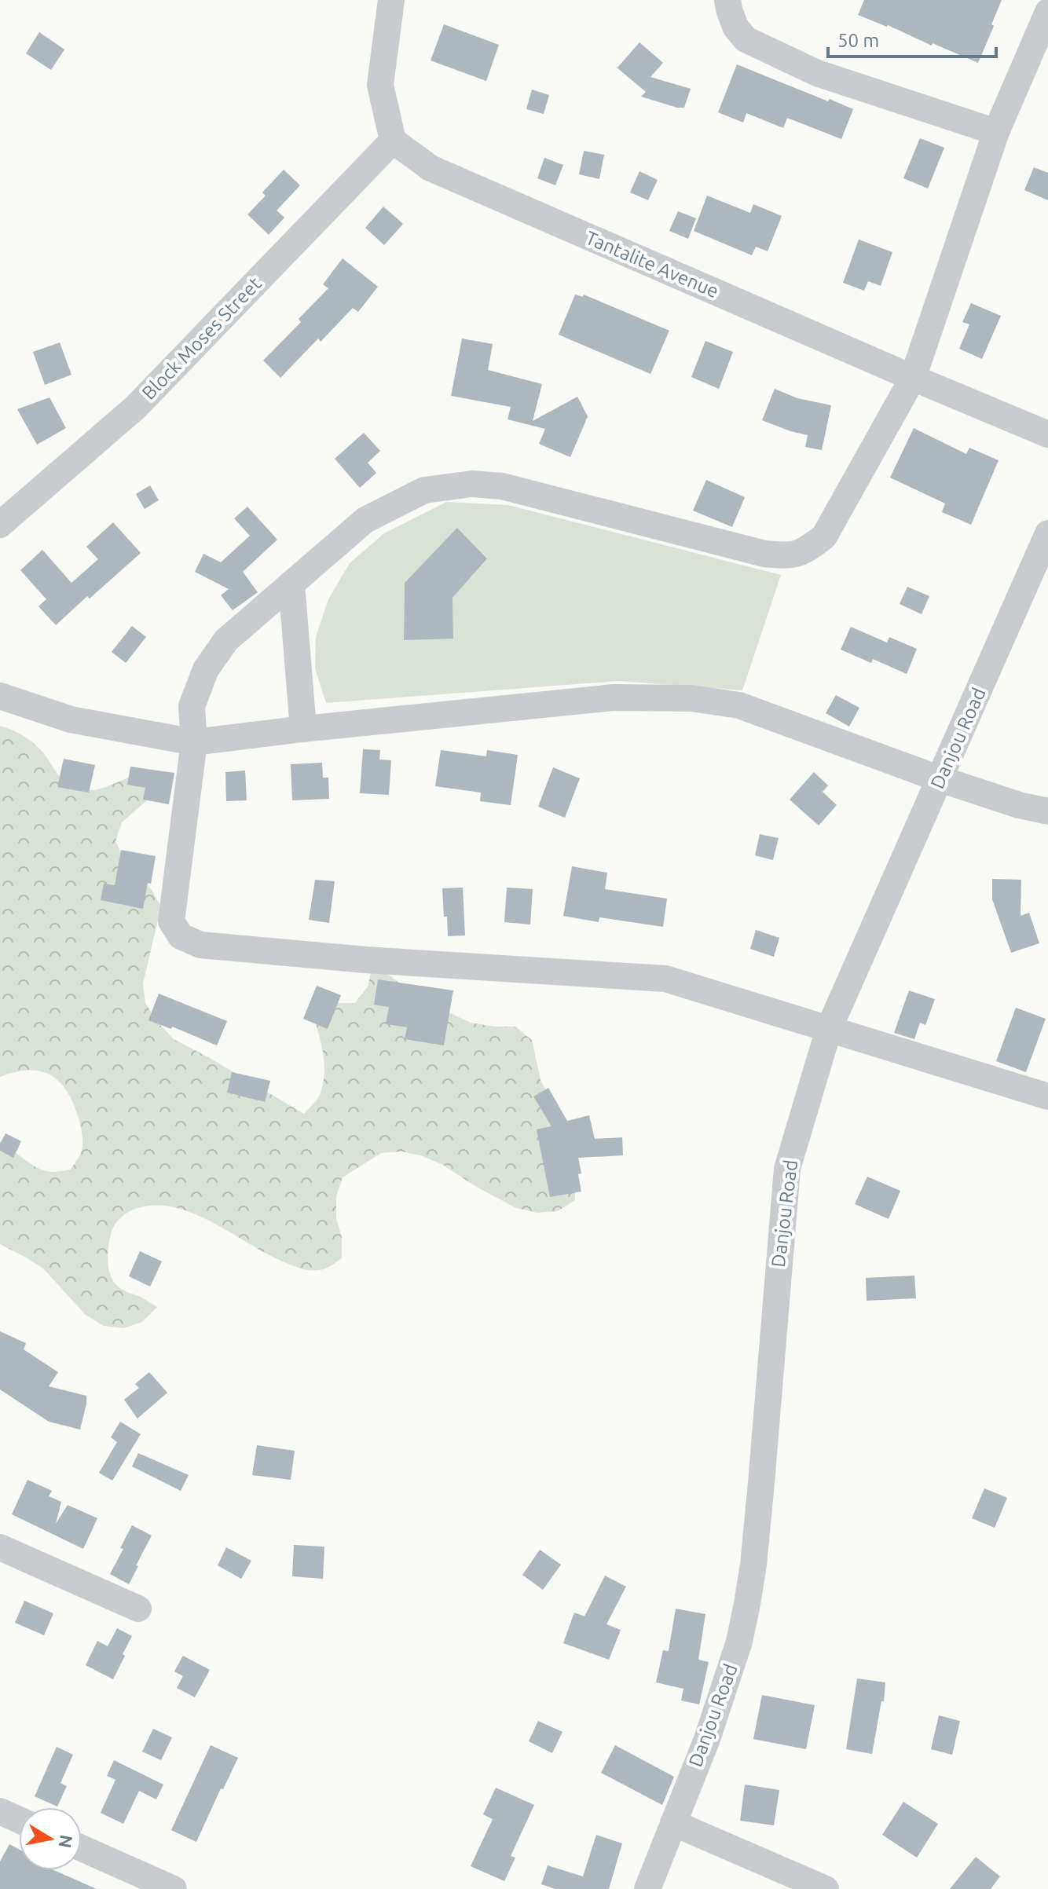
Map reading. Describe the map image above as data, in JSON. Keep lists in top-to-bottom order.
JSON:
{
  "streets": {
    "street": ["Tantalite Avenue", "Block Moses Street", "Danjou Road"]
  },
  "crossings": [
    ["Tantalite Avenue", "Block Moses Street"]
  ],
  "scale_bar": "50 m",
  "north": "right"
}
